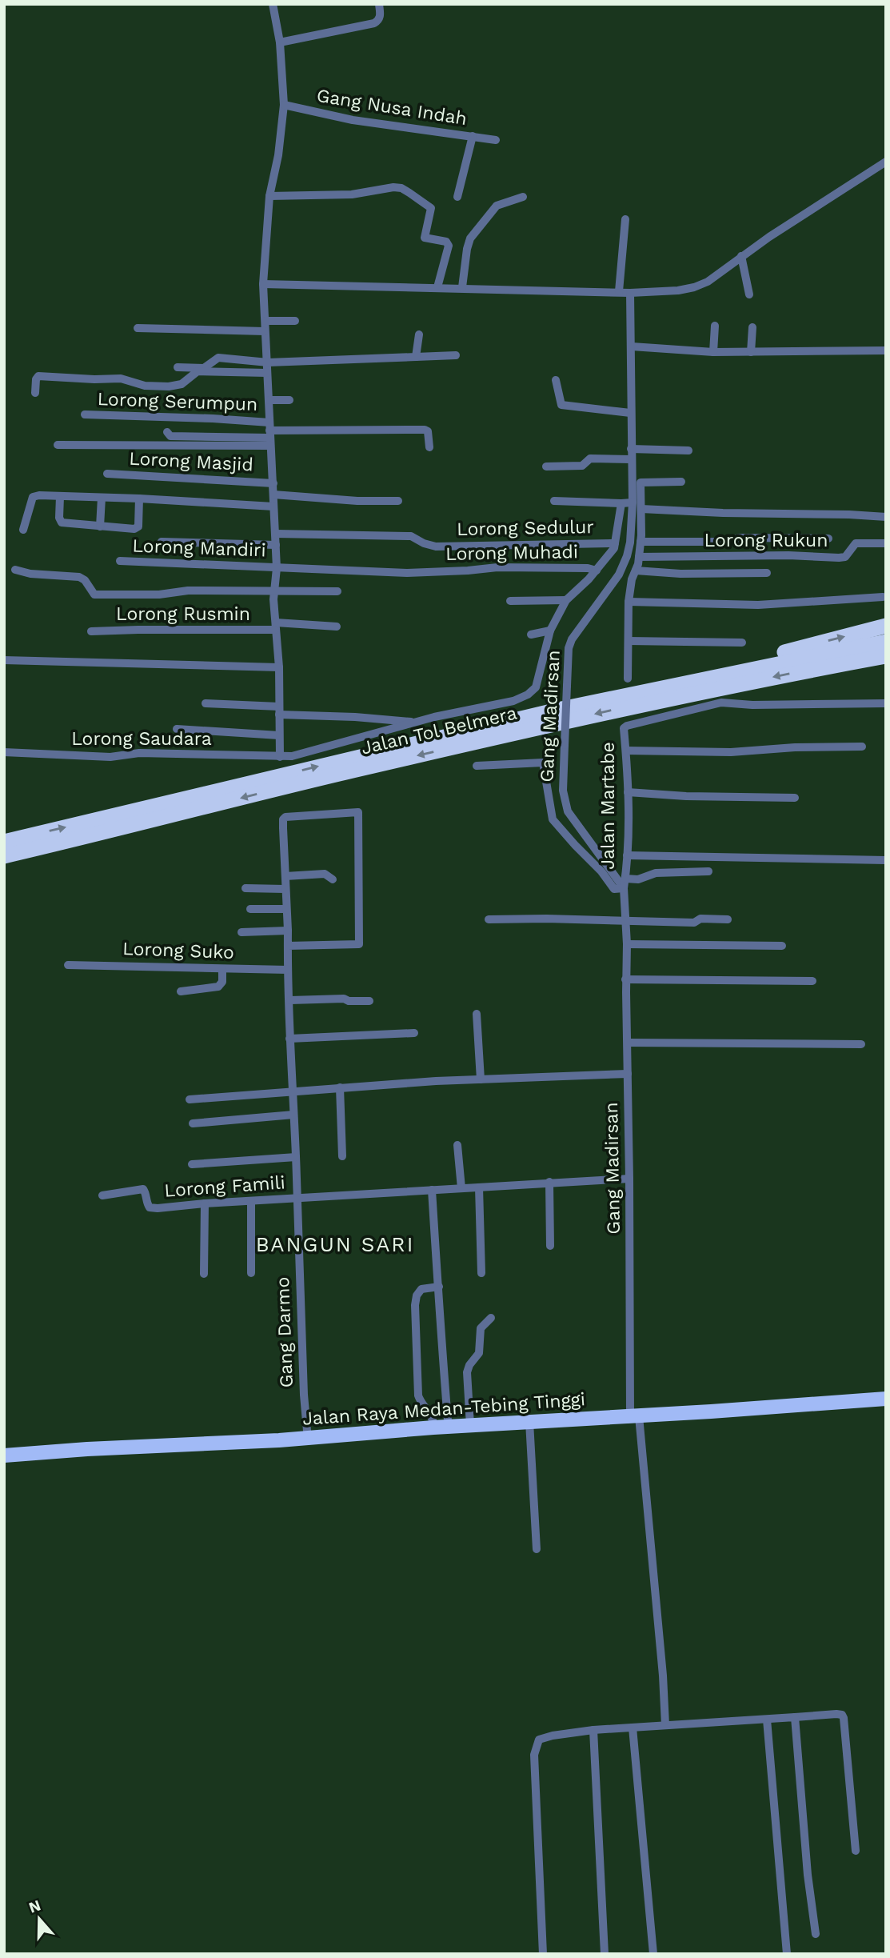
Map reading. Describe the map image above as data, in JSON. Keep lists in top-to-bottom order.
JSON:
{
  "streets": {
    "highway": ["Jalan Tol Belmera", "Jalan Raya Medan-Tebing Tinggi"],
    "street": [
      "Gang Nusa Indah",
      "Lorong Serumpun",
      "Lorong Masjid",
      "Lorong Sedulur",
      "Lorong Rukun",
      "Lorong Mandiri",
      "Lorong Muhadi",
      "Lorong Rusmin",
      "Gang Madirsan",
      "Lorong Saudara",
      "Jalan Martabe",
      "Lorong Suko",
      "Lorong Famili",
      "Gang Darmo"
    ]
  },
  "crossings": [
    ["Lorong Mandiri", "Lorong Muhadi"],
    ["Gang Madirsan", "Jalan Martabe"],
    ["Gang Madirsan", "Lorong Famili"],
    ["Gang Madirsan", "Jalan Raya Medan-Tebing Tinggi"],
    ["Lorong Suko", "Gang Darmo"],
    ["Lorong Famili", "Gang Darmo"],
    ["Gang Darmo", "Jalan Raya Medan-Tebing Tinggi"]
  ],
  "districts": ["BANGUN SARI"],
  "north": "top"
}
